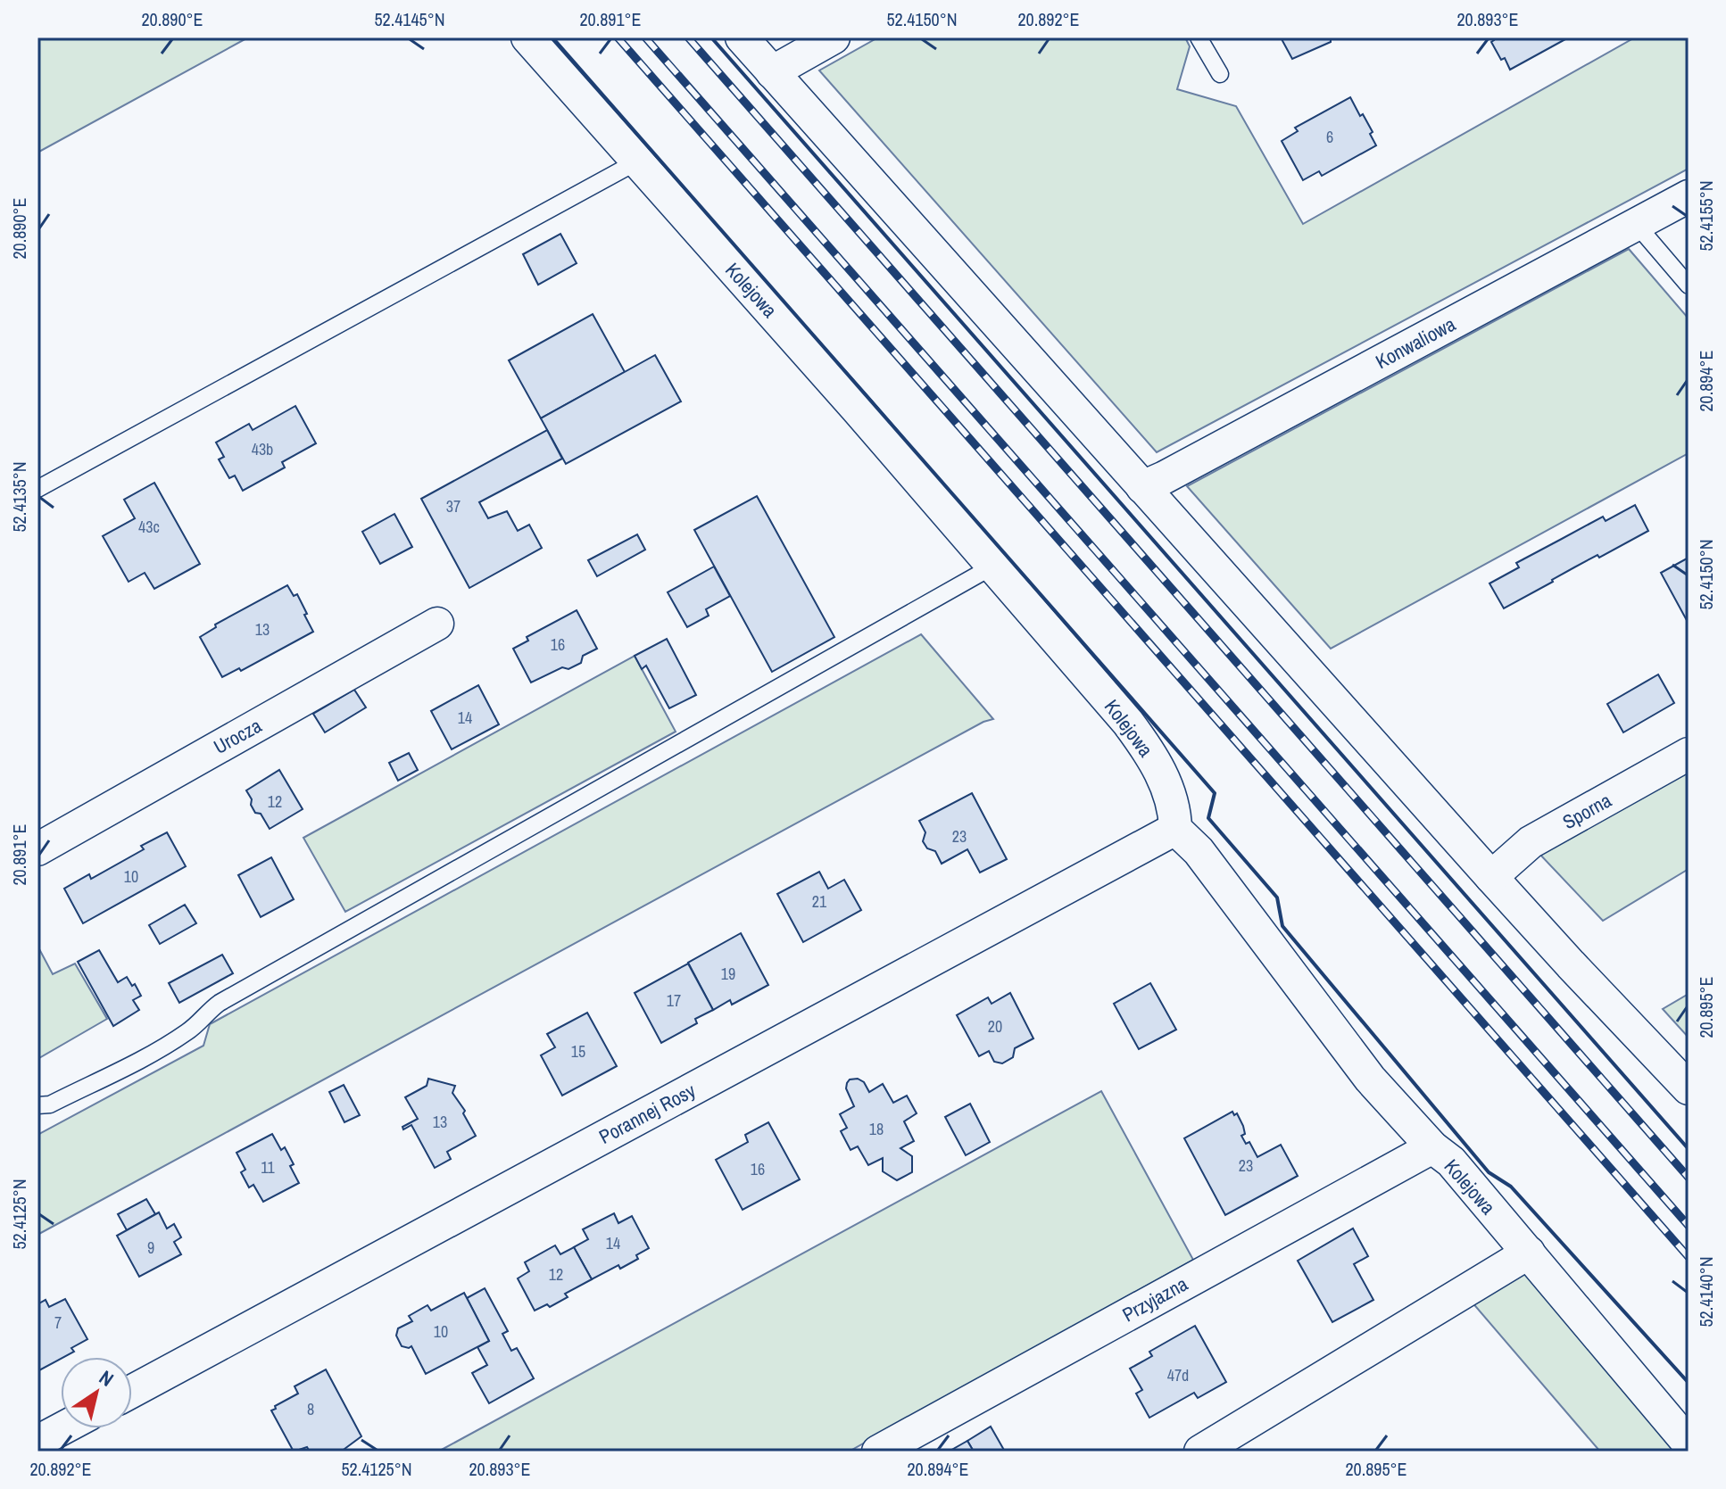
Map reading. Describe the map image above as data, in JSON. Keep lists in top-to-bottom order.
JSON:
{
  "streets": {
    "street": [
      "Kolejowa",
      "Konwaliowa",
      "Urocza",
      "Sporna",
      "Porannej Rosy",
      "Przyjazna"
    ]
  },
  "crossings": [
    ["Kolejowa", "Porannej Rosy"],
    ["Kolejowa", "Przyjazna"]
  ],
  "house_numbers": [
    "6",
    "43b",
    "37",
    "43c",
    "13",
    "16",
    "14",
    "12",
    "23",
    "10",
    "21",
    "19",
    "17",
    "20",
    "15",
    "13",
    "18",
    "23",
    "11",
    "16",
    "14",
    "9",
    "12",
    "7",
    "10",
    "47d",
    "8"
  ],
  "north": "top right",
  "coordinates": [
    "20.890°E",
    "52.4145°N",
    "20.891°E",
    "52.4150°N",
    "20.892°E",
    "20.893°E",
    "52.4155°N",
    "20.894°E",
    "52.4135°N",
    "20.895°E",
    "52.4125°N",
    "52.4140°N"
  ]
}
